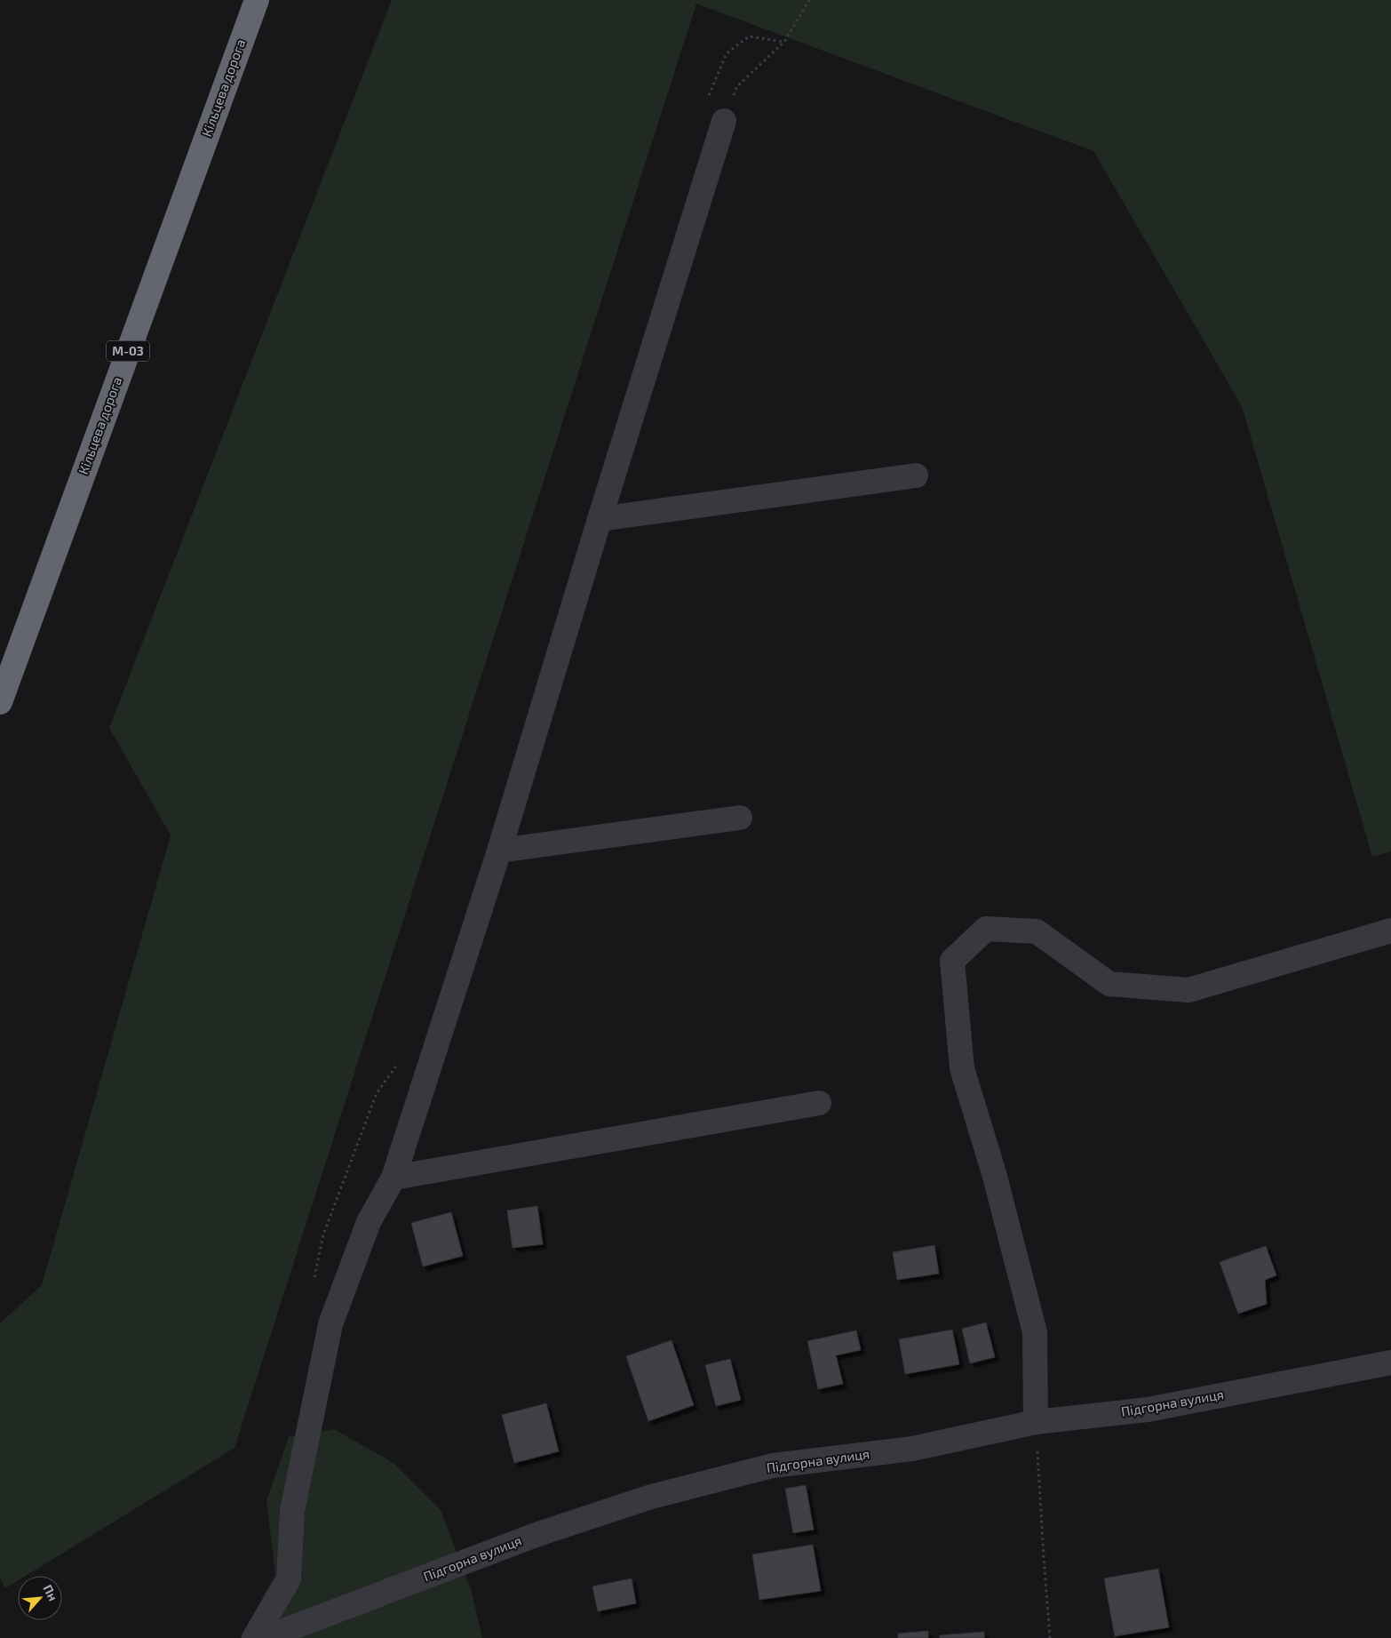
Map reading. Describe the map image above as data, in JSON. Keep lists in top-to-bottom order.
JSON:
{
  "streets": {
    "highway": ["Кільцева дорога", "М-03"],
    "street": ["Підгорна вулиця"]
  },
  "north": "top right"
}
